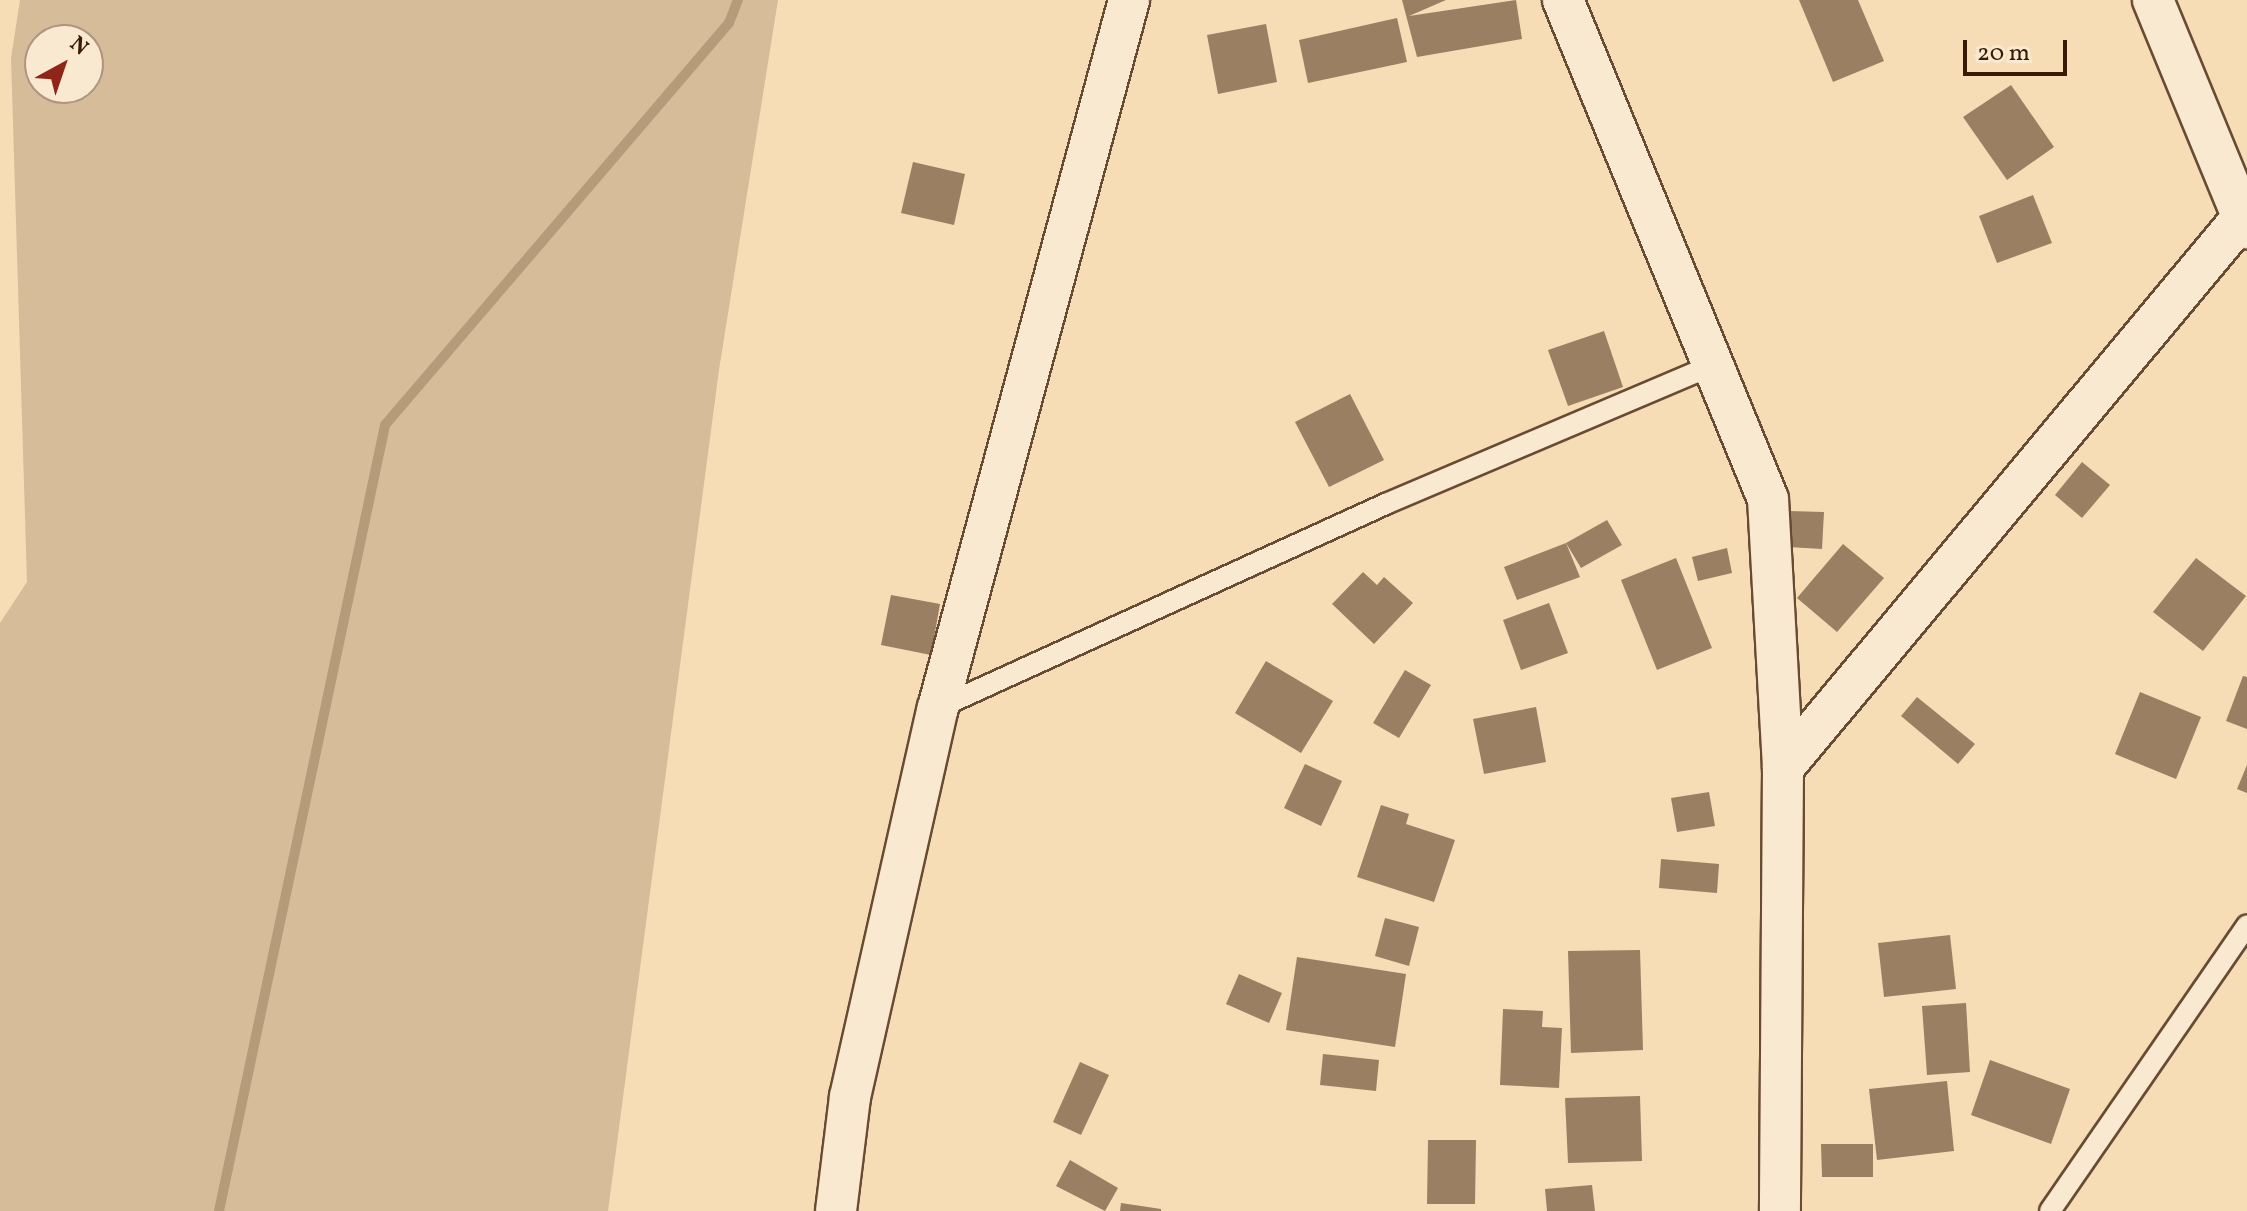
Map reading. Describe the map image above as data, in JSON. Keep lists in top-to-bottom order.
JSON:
{
  "scale_bar": "20 m",
  "north": "top right"
}
